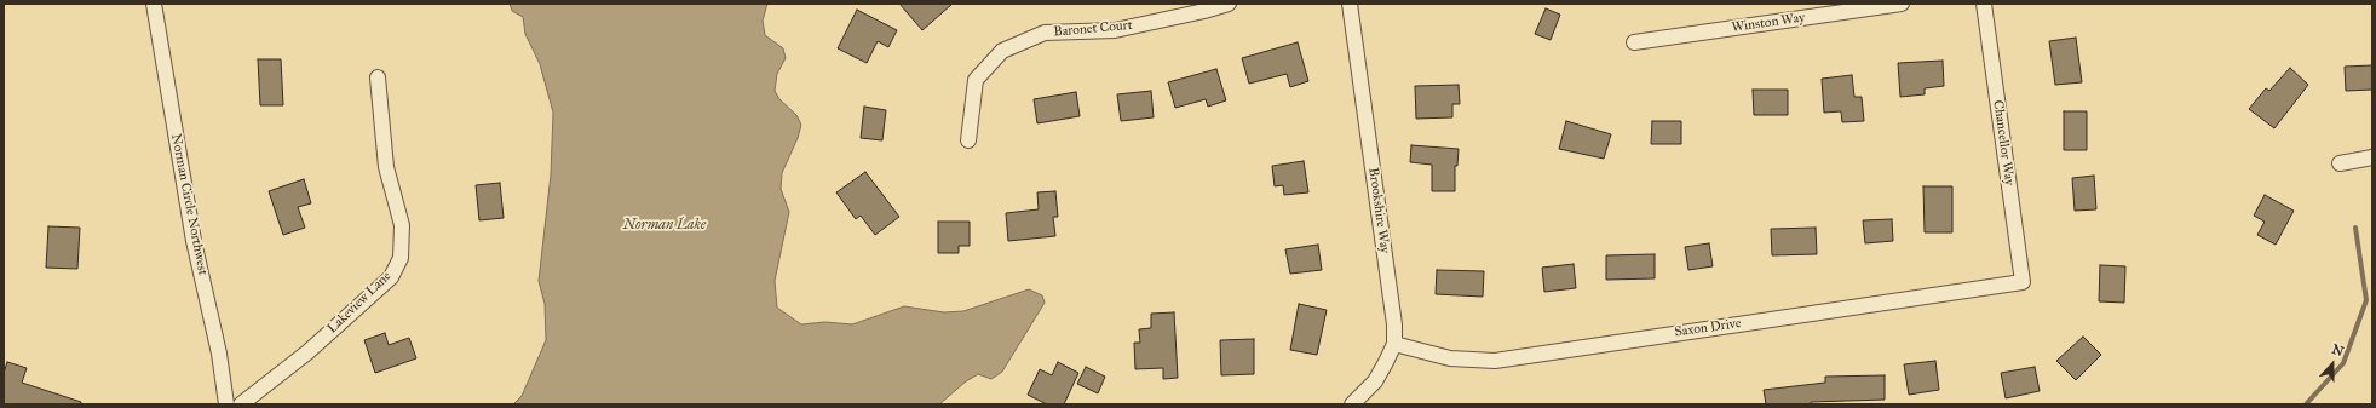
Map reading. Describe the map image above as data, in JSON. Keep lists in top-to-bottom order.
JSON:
{
  "streets": {
    "street": [
      "Winston Way",
      "Baronet Court",
      "Chancellor Way",
      "Norman Circle Northwest",
      "Brookshire Way",
      "Lakeview Lane",
      "Saxon Drive"
    ]
  },
  "crossings": [
    ["Chancellor Way", "Saxon Drive"],
    ["Brookshire Way", "Saxon Drive"]
  ],
  "water": ["Norman Lake"],
  "north": "top"
}
